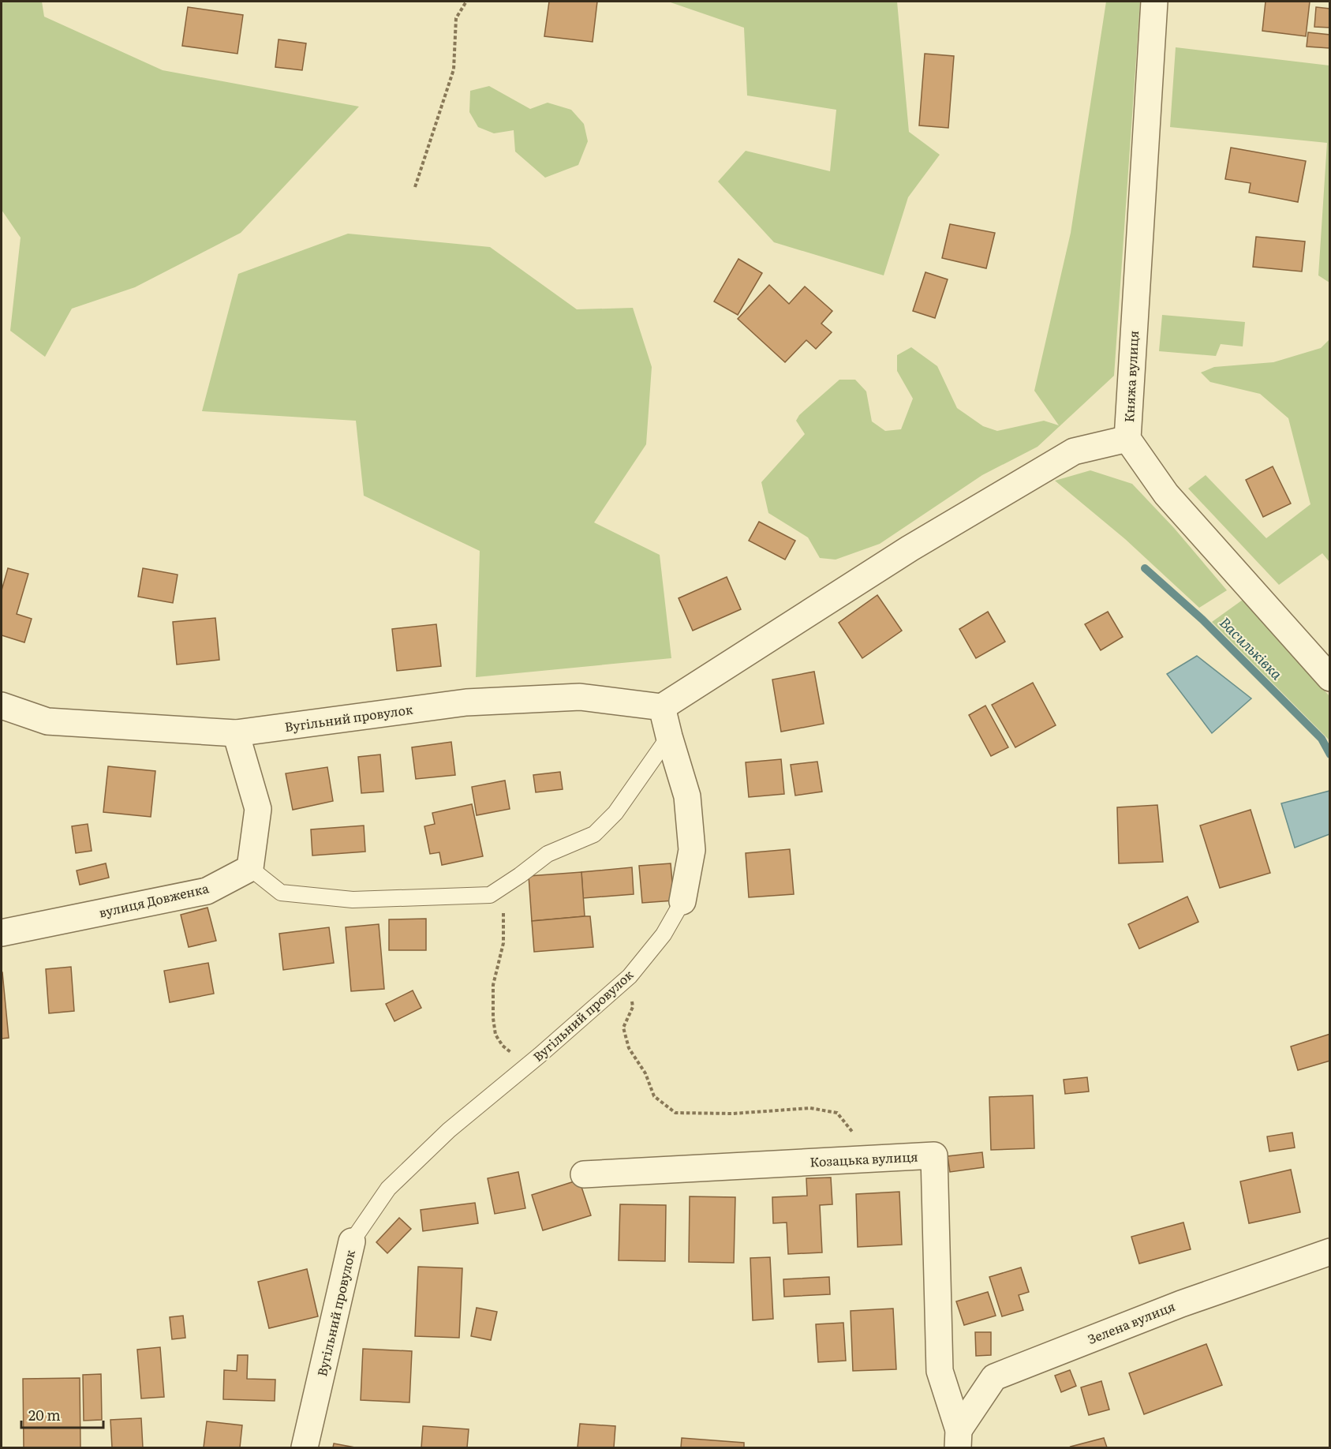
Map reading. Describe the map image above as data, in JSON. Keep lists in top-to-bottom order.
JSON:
{
  "streets": {
    "street": [
      "Княжа вулиця",
      "Вугільний провулок",
      "вулиця Довженка",
      "Козацька вулиця",
      "Зелена вулиця"
    ]
  },
  "crossings": [
    ["Козацька вулиця", "Зелена вулиця"]
  ],
  "water": ["Васильківка"],
  "scale_bar": "20 m"
}
